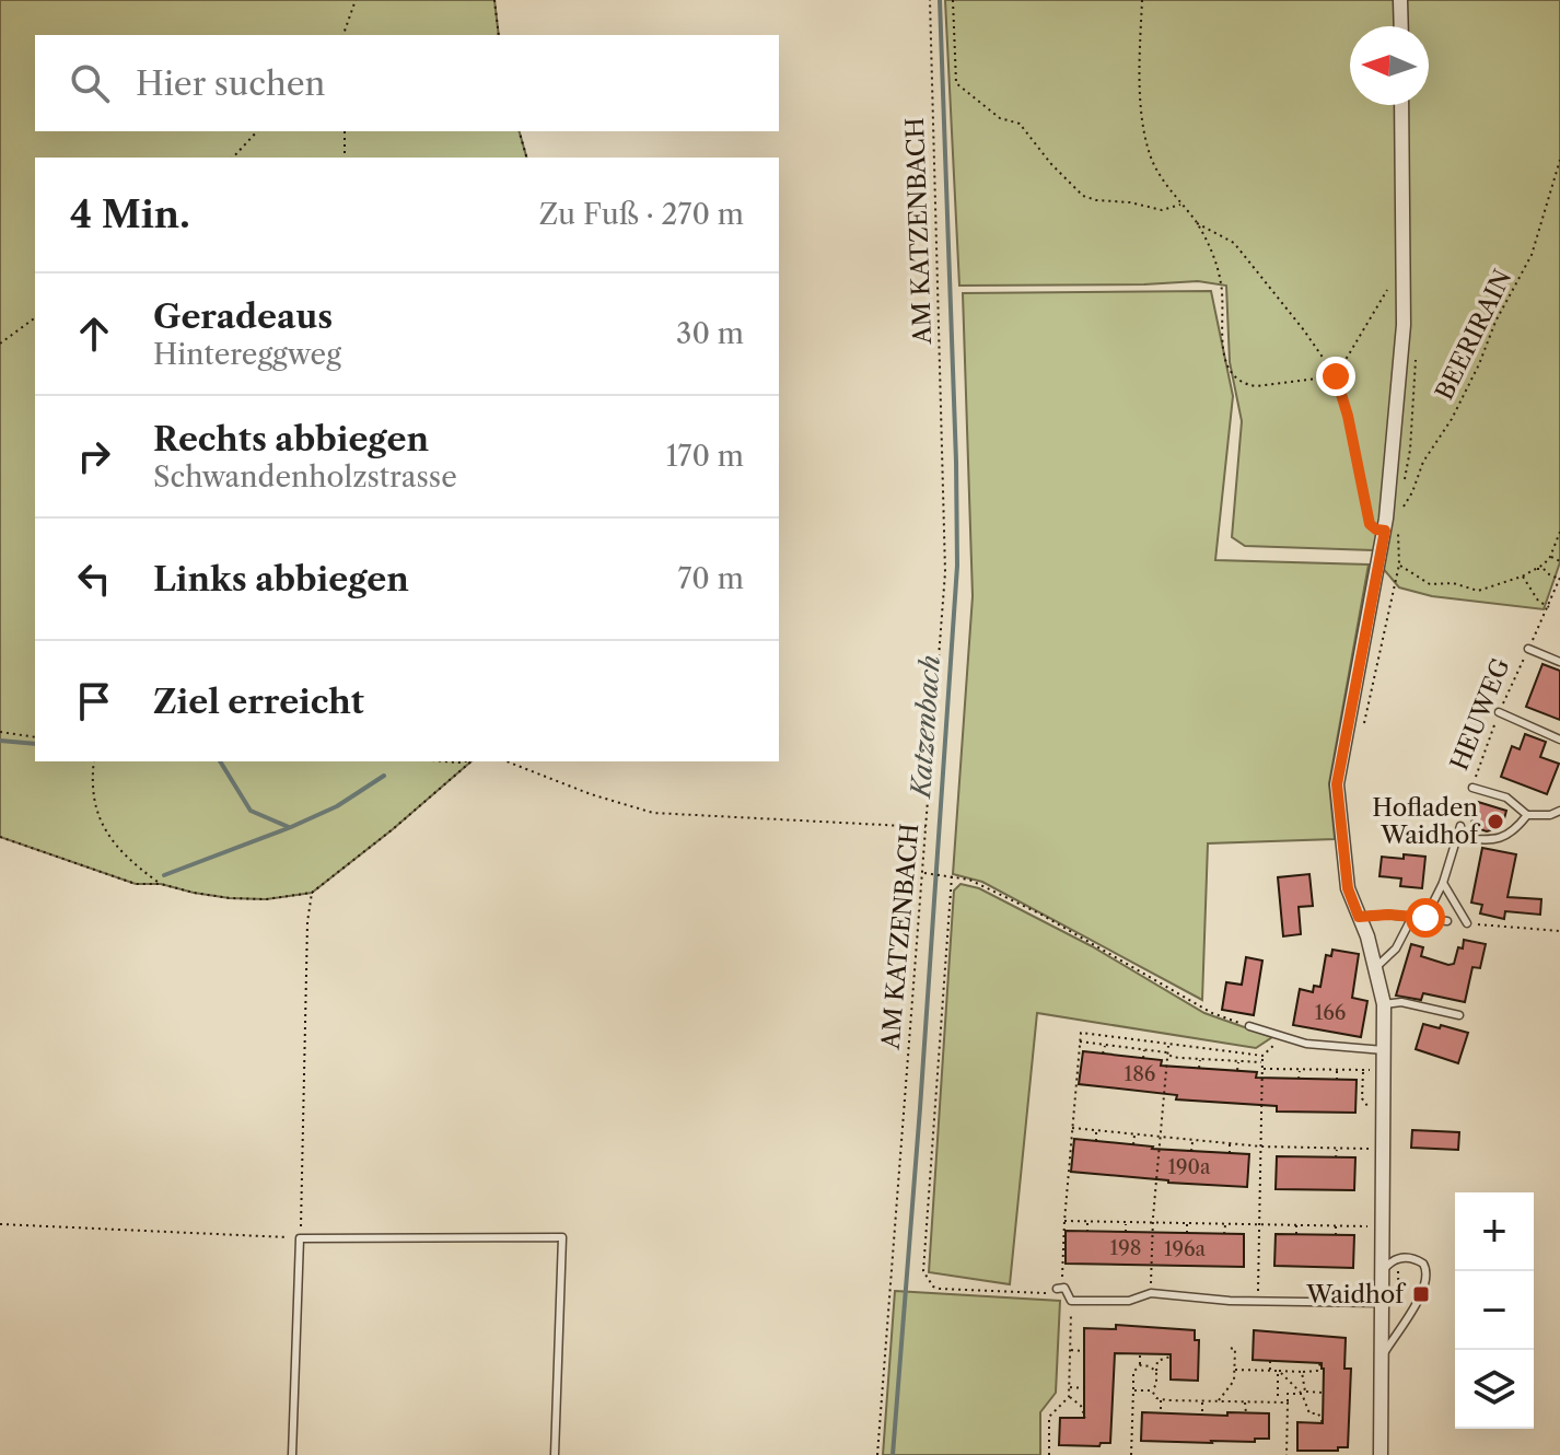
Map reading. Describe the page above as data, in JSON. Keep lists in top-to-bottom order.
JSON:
{
  "streets": {
    "path": ["AM KATZENBACH", "BEERIRAIN", "HEUWEG"]
  },
  "water": ["Katzenbach"],
  "places": {
    "other": ["Hofladen Waidhof"],
    "transit": ["Waidhof"]
  },
  "house_numbers": [
    "166",
    "186",
    "190a",
    "198",
    "196a"
  ],
  "north": "left",
  "page": {
    "search": "Hier suchen",
    "heading": ["4 Min.", "Zu Fuß · 270 m"],
    "list": [
      ["Geradeaus", "Hintereggweg", "30 m"],
      ["Rechts abbiegen", "Schwandenholzstrasse", "170 m"],
      ["Links abbiegen", "70 m"],
      "Ziel erreicht"
    ],
    "map_buttons": ["+", "−"]
  }
}
